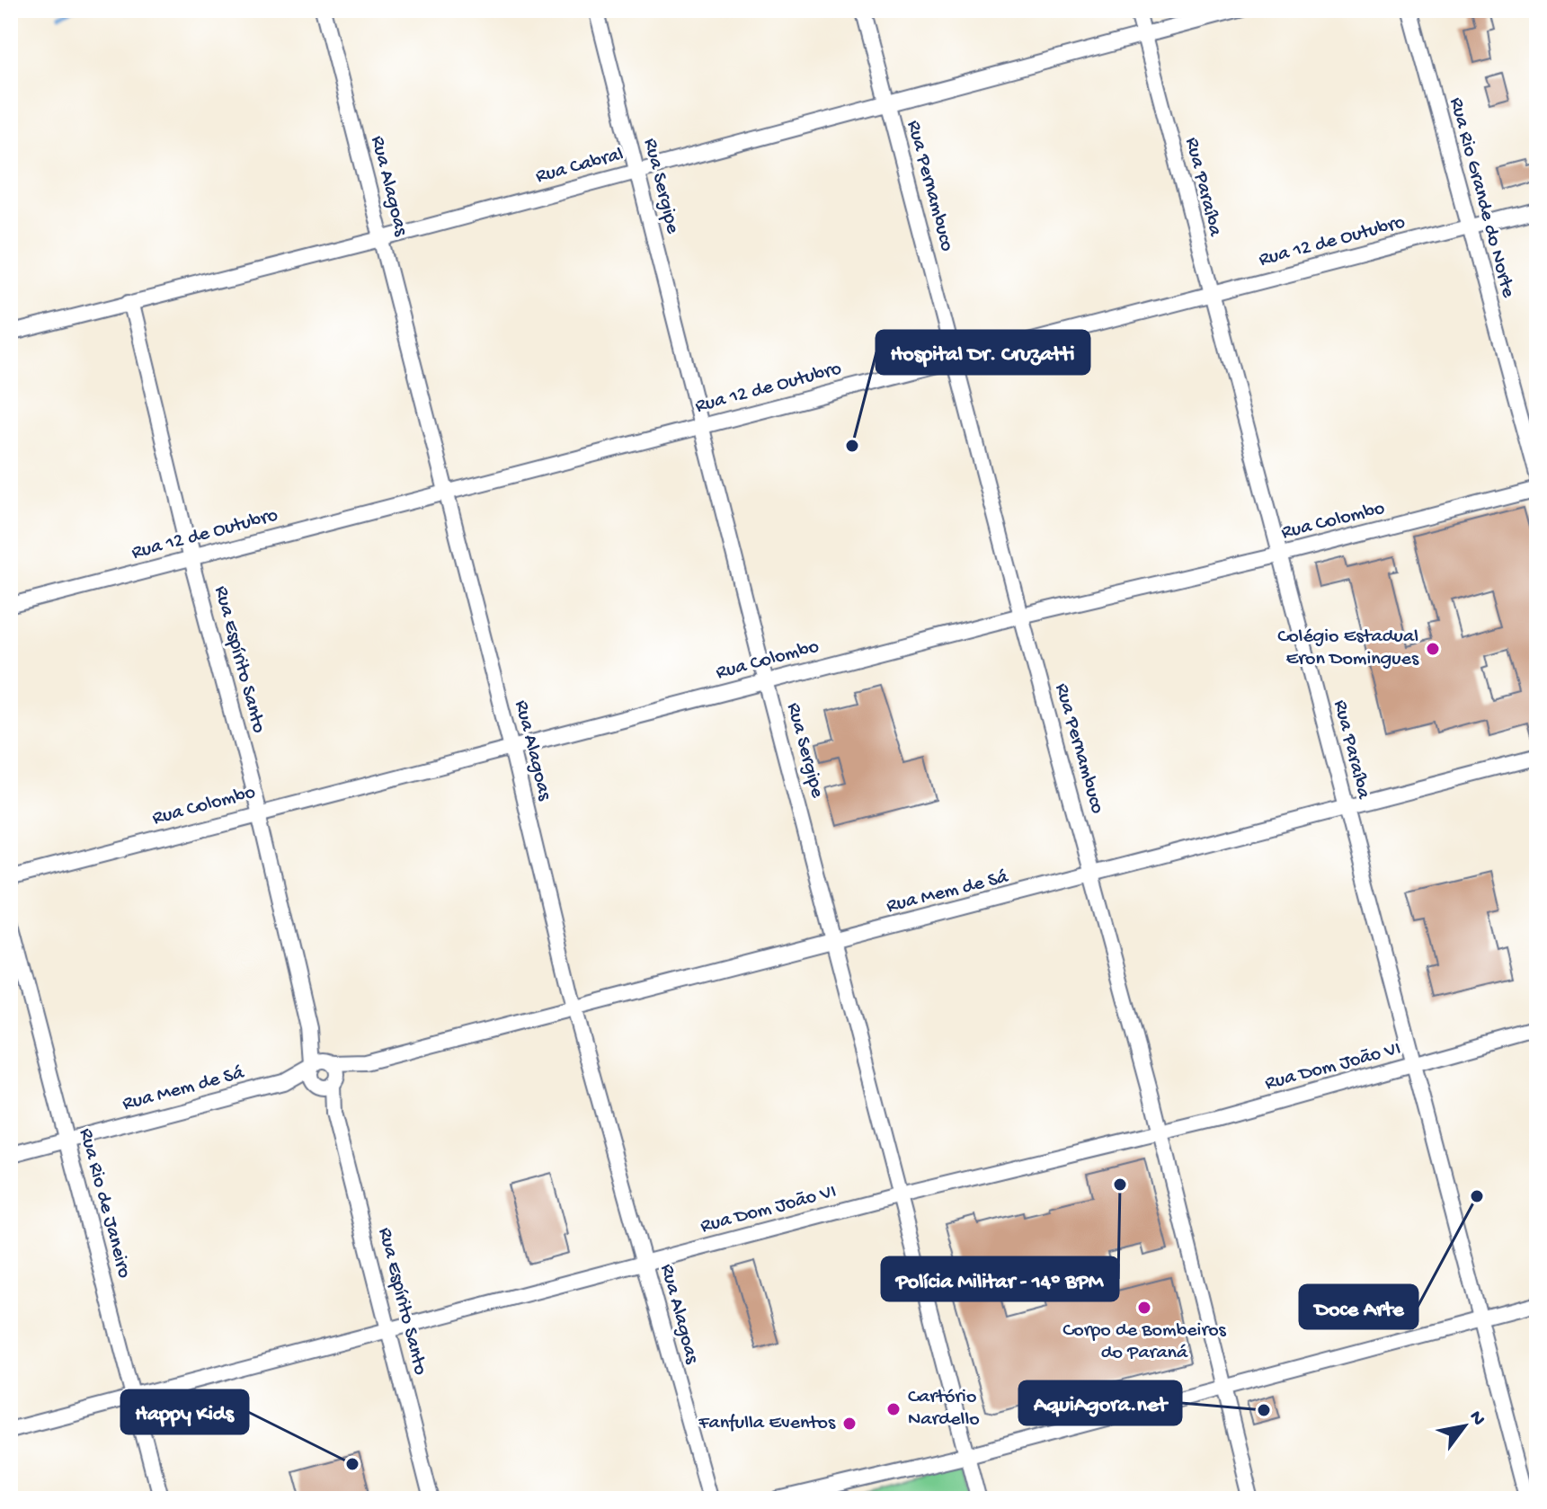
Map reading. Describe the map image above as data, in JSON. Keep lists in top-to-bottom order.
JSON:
{
  "streets": {
    "street": [
      "Rua Cabral",
      "Rua Alagoas",
      "Rua Sergipe",
      "Rua Pernambuco",
      "Rua Paraíba",
      "Rua Rio Grande do Norte",
      "Rua 12 de Outubro",
      "Rua Colombo",
      "Rua Espírito Santo",
      "Rua Mem de Sá",
      "Rua Dom João VI",
      "Rua Rio de Janeiro"
    ]
  },
  "crossings": [
    ["Rua Cabral", "Rua Alagoas"],
    ["Rua Cabral", "Rua Sergipe"],
    ["Rua Cabral", "Rua Pernambuco"],
    ["Rua Cabral", "Rua Paraíba"],
    ["Rua Cabral", "Rua Espírito Santo"],
    ["Rua Alagoas", "Rua 12 de Outubro"],
    ["Rua Alagoas", "Rua Colombo"],
    ["Rua Alagoas", "Rua Mem de Sá"],
    ["Rua Alagoas", "Rua Dom João VI"],
    ["Rua Sergipe", "Rua 12 de Outubro"],
    ["Rua Sergipe", "Rua Colombo"],
    ["Rua Sergipe", "Rua Mem de Sá"],
    ["Rua Sergipe", "Rua Dom João VI"],
    ["Rua Pernambuco", "Rua 12 de Outubro"],
    ["Rua Pernambuco", "Rua Colombo"],
    ["Rua Pernambuco", "Rua Mem de Sá"],
    ["Rua Pernambuco", "Rua Dom João VI"],
    ["Rua Paraíba", "Rua 12 de Outubro"],
    ["Rua Paraíba", "Rua Colombo"],
    ["Rua Paraíba", "Rua Mem de Sá"],
    ["Rua Paraíba", "Rua Dom João VI"],
    ["Rua Rio Grande do Norte", "Rua 12 de Outubro"],
    ["Rua 12 de Outubro", "Rua Espírito Santo"],
    ["Rua Colombo", "Rua Espírito Santo"],
    ["Rua Espírito Santo", "Rua Mem de Sá"],
    ["Rua Espírito Santo", "Rua Dom João VI"],
    ["Rua Mem de Sá", "Rua Rio de Janeiro"],
    ["Rua Dom João VI", "Rua Rio de Janeiro"]
  ],
  "places": [
    "Hospital Dr. Cruzatti",
    "Colégio Estadual Eron Domingues",
    "Polícia Militar - 14º BPM",
    "Doce Arte",
    "Corpo de Bombeiros do Paraná",
    "Cartório Nardello",
    "AquiAgora.net",
    "Fanfulla Eventos",
    "Happy Kids"
  ],
  "north": "top right"
}
